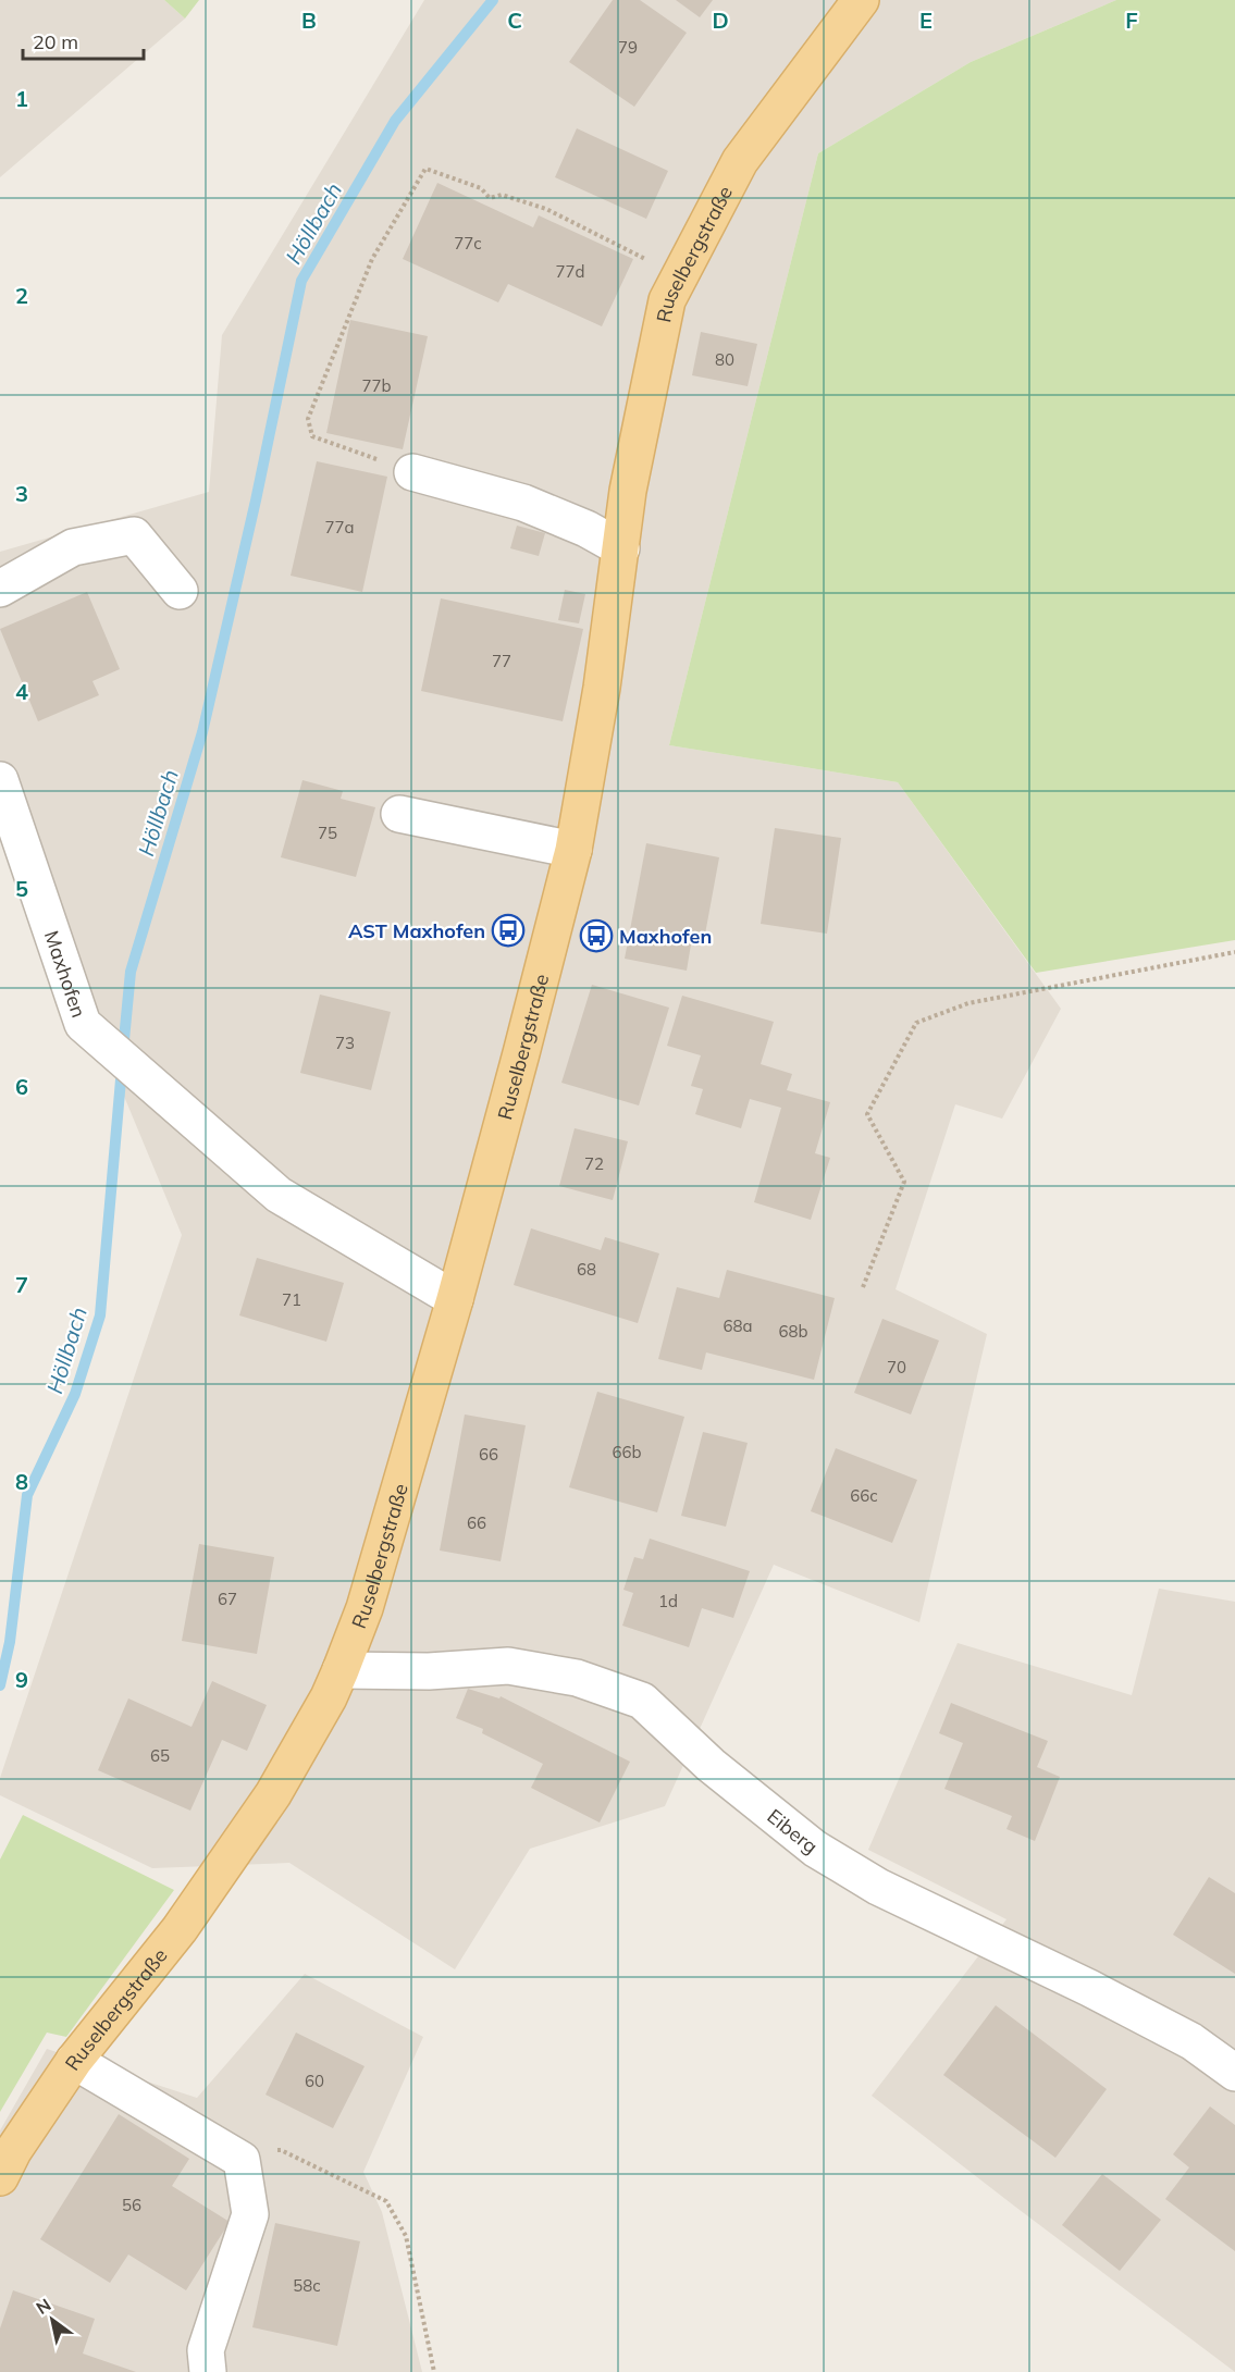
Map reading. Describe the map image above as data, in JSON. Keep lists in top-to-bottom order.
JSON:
{
  "streets": {
    "main road": ["Ruselbergstraße"],
    "street": ["Maxhofen", "Eiberg"]
  },
  "crossings": [
    ["Ruselbergstraße", "Maxhofen"],
    ["Ruselbergstraße", "Eiberg"]
  ],
  "water": ["Höllbach"],
  "places": {
    "bus stop": ["AST Maxhofen", "Maxhofen"]
  },
  "house_numbers": [
    "79",
    "77c",
    "77d",
    "80",
    "77b",
    "77a",
    "77",
    "75",
    "73",
    "72",
    "68",
    "71",
    "68a",
    "68b",
    "70",
    "66b",
    "66",
    "66c",
    "66",
    "67",
    "1d",
    "65",
    "60",
    "56",
    "58c"
  ],
  "scale_bar": "20 m",
  "north": "top left",
  "grid": {
    "columns": [
      "B",
      "C",
      "D",
      "E",
      "F"
    ],
    "rows": [
      "1",
      "2",
      "3",
      "4",
      "5",
      "6",
      "7",
      "8",
      "9"
    ]
  }
}
